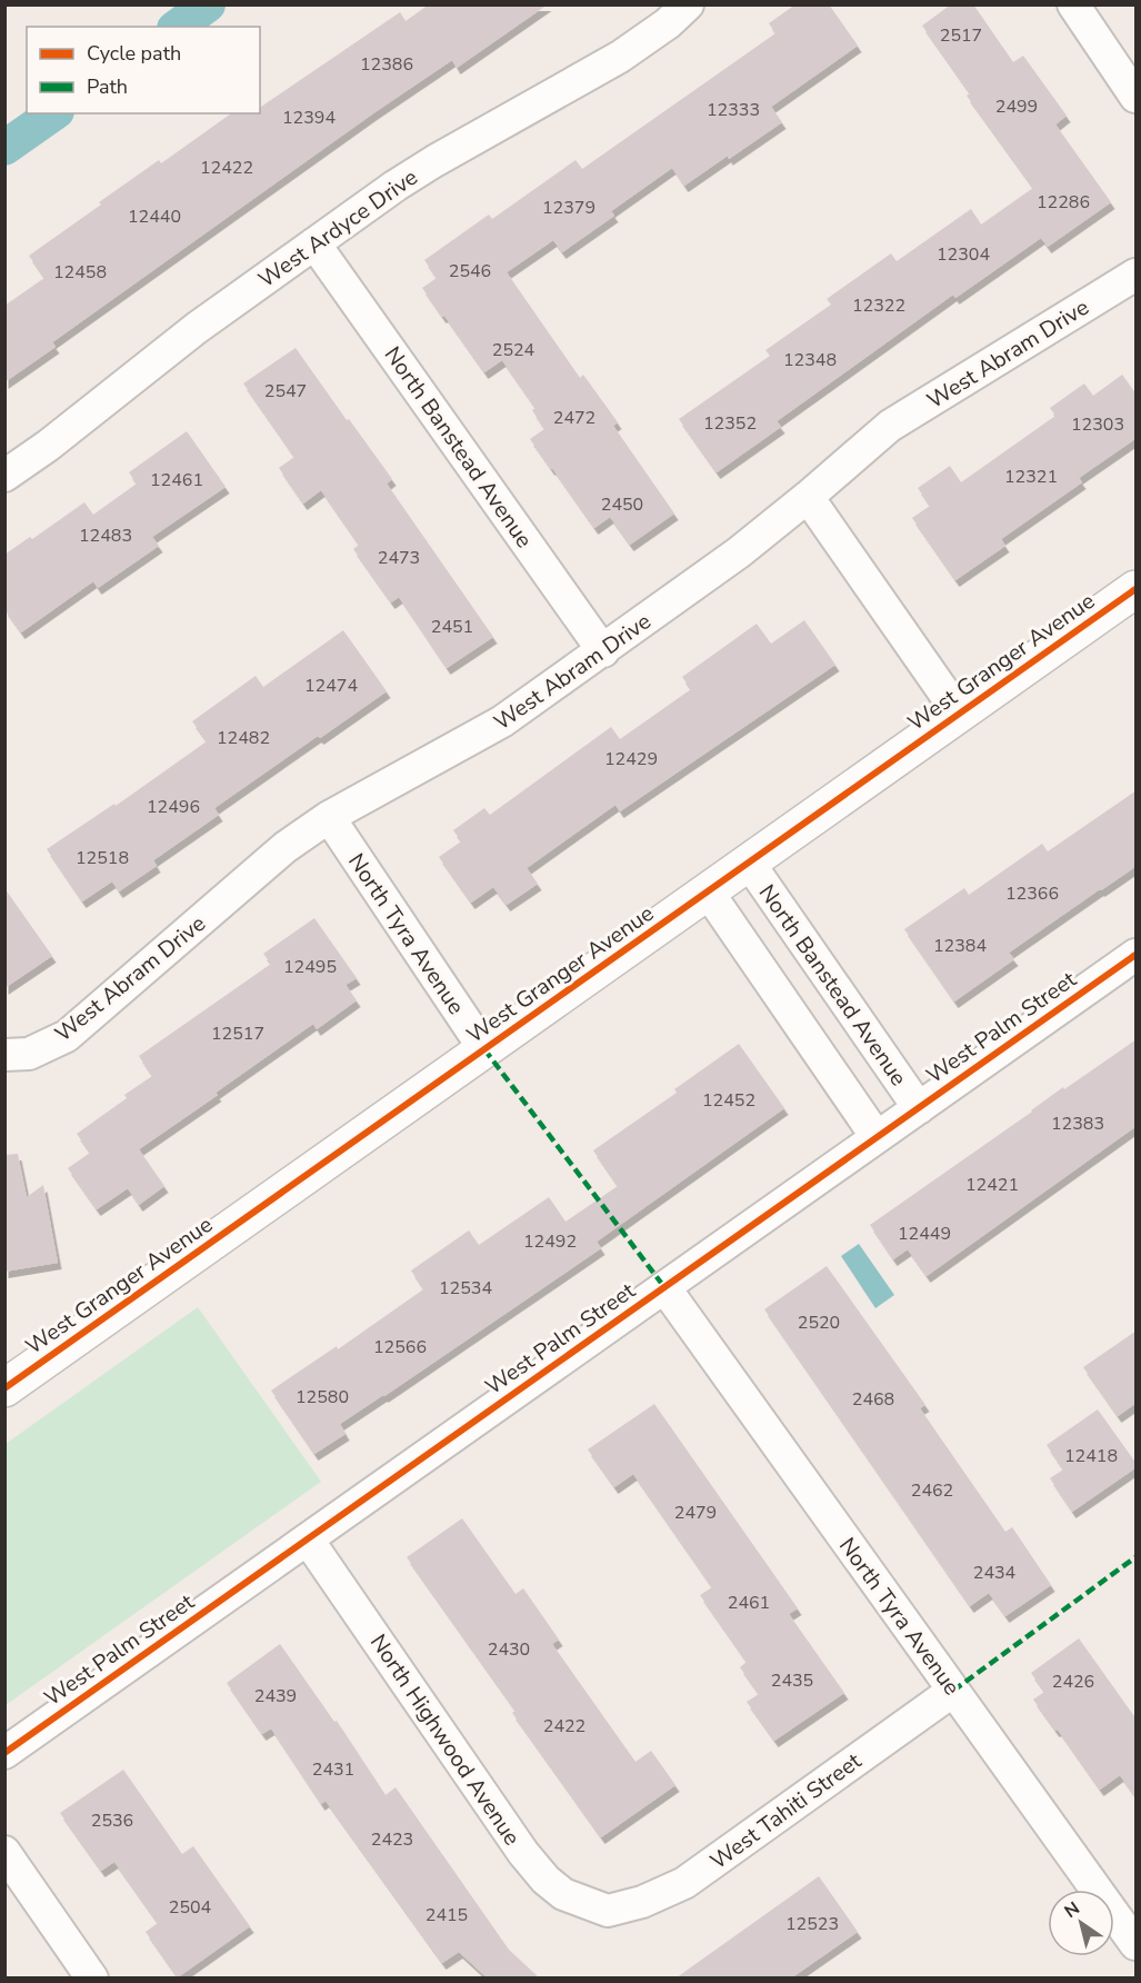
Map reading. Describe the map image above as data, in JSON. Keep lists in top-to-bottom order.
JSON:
{
  "streets": {
    "street": [
      "West Ardyce Drive",
      "West Abram Drive",
      "North Banstead Avenue",
      "West Granger Avenue",
      "North Tyra Avenue",
      "West Palm Street",
      "North Highwood Avenue",
      "West Tahiti Street"
    ]
  },
  "crossings": [
    ["West Ardyce Drive", "North Banstead Avenue"],
    ["West Abram Drive", "North Banstead Avenue"],
    ["West Abram Drive", "North Tyra Avenue"],
    ["North Banstead Avenue", "West Granger Avenue"],
    ["North Banstead Avenue", "West Palm Street"],
    ["West Granger Avenue", "North Tyra Avenue"],
    ["North Tyra Avenue", "West Palm Street"],
    ["North Tyra Avenue", "West Tahiti Street"],
    ["West Palm Street", "North Highwood Avenue"],
    ["North Highwood Avenue", "West Tahiti Street"]
  ],
  "house_numbers": [
    "2517",
    "12386",
    "2499",
    "12333",
    "12394",
    "12422",
    "12286",
    "12379",
    "12440",
    "12304",
    "2546",
    "12458",
    "12322",
    "2524",
    "12348",
    "2547",
    "2472",
    "12352",
    "12303",
    "12321",
    "12461",
    "2450",
    "12483",
    "2473",
    "2451",
    "12474",
    "12482",
    "12429",
    "12496",
    "12518",
    "12366",
    "12384",
    "12495",
    "12517",
    "12452",
    "12383",
    "12421",
    "12449",
    "12492",
    "12534",
    "2520",
    "12566",
    "12580",
    "2468",
    "12418",
    "2462",
    "2479",
    "2434",
    "2461",
    "2430",
    "2435",
    "2426",
    "2439",
    "2422",
    "2431",
    "2536",
    "2423",
    "2504",
    "2415",
    "12523"
  ],
  "legend": ["Cycle path", "Path"],
  "north": "top left"
}
